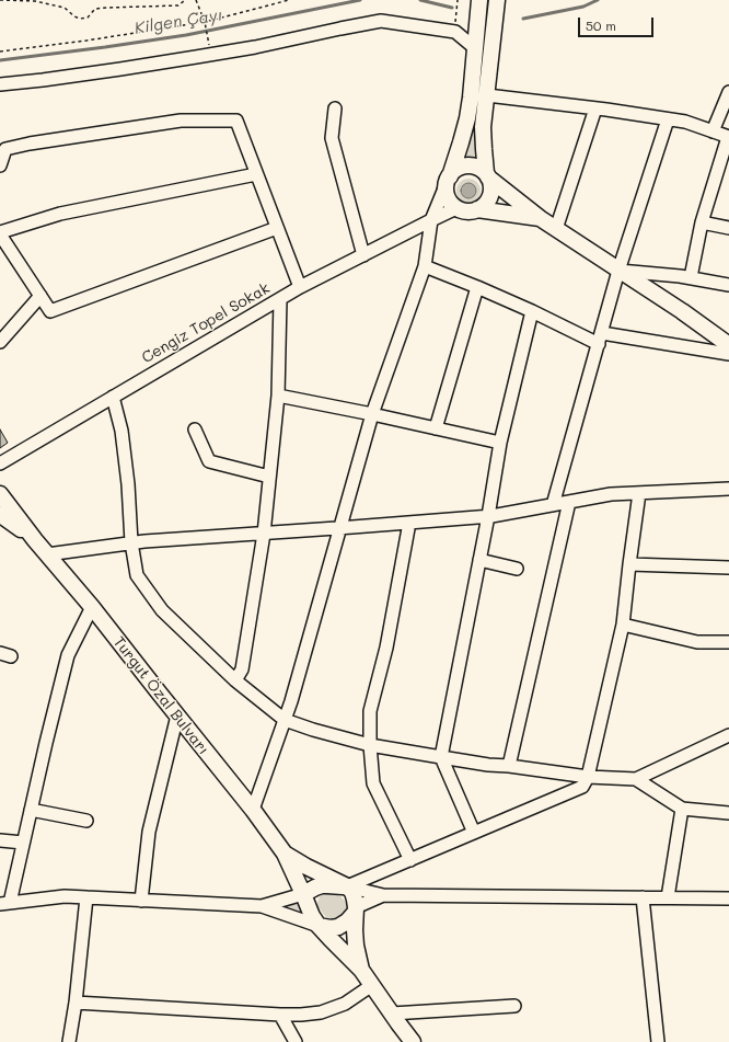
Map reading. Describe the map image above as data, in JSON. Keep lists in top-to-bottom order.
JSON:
{
  "streets": {
    "main road": ["Turgut Özal Bulvarı"],
    "street": ["Cengiz Topel Sokak"]
  },
  "water": ["Kilgen Çayı"],
  "scale_bar": "50 m"
}
